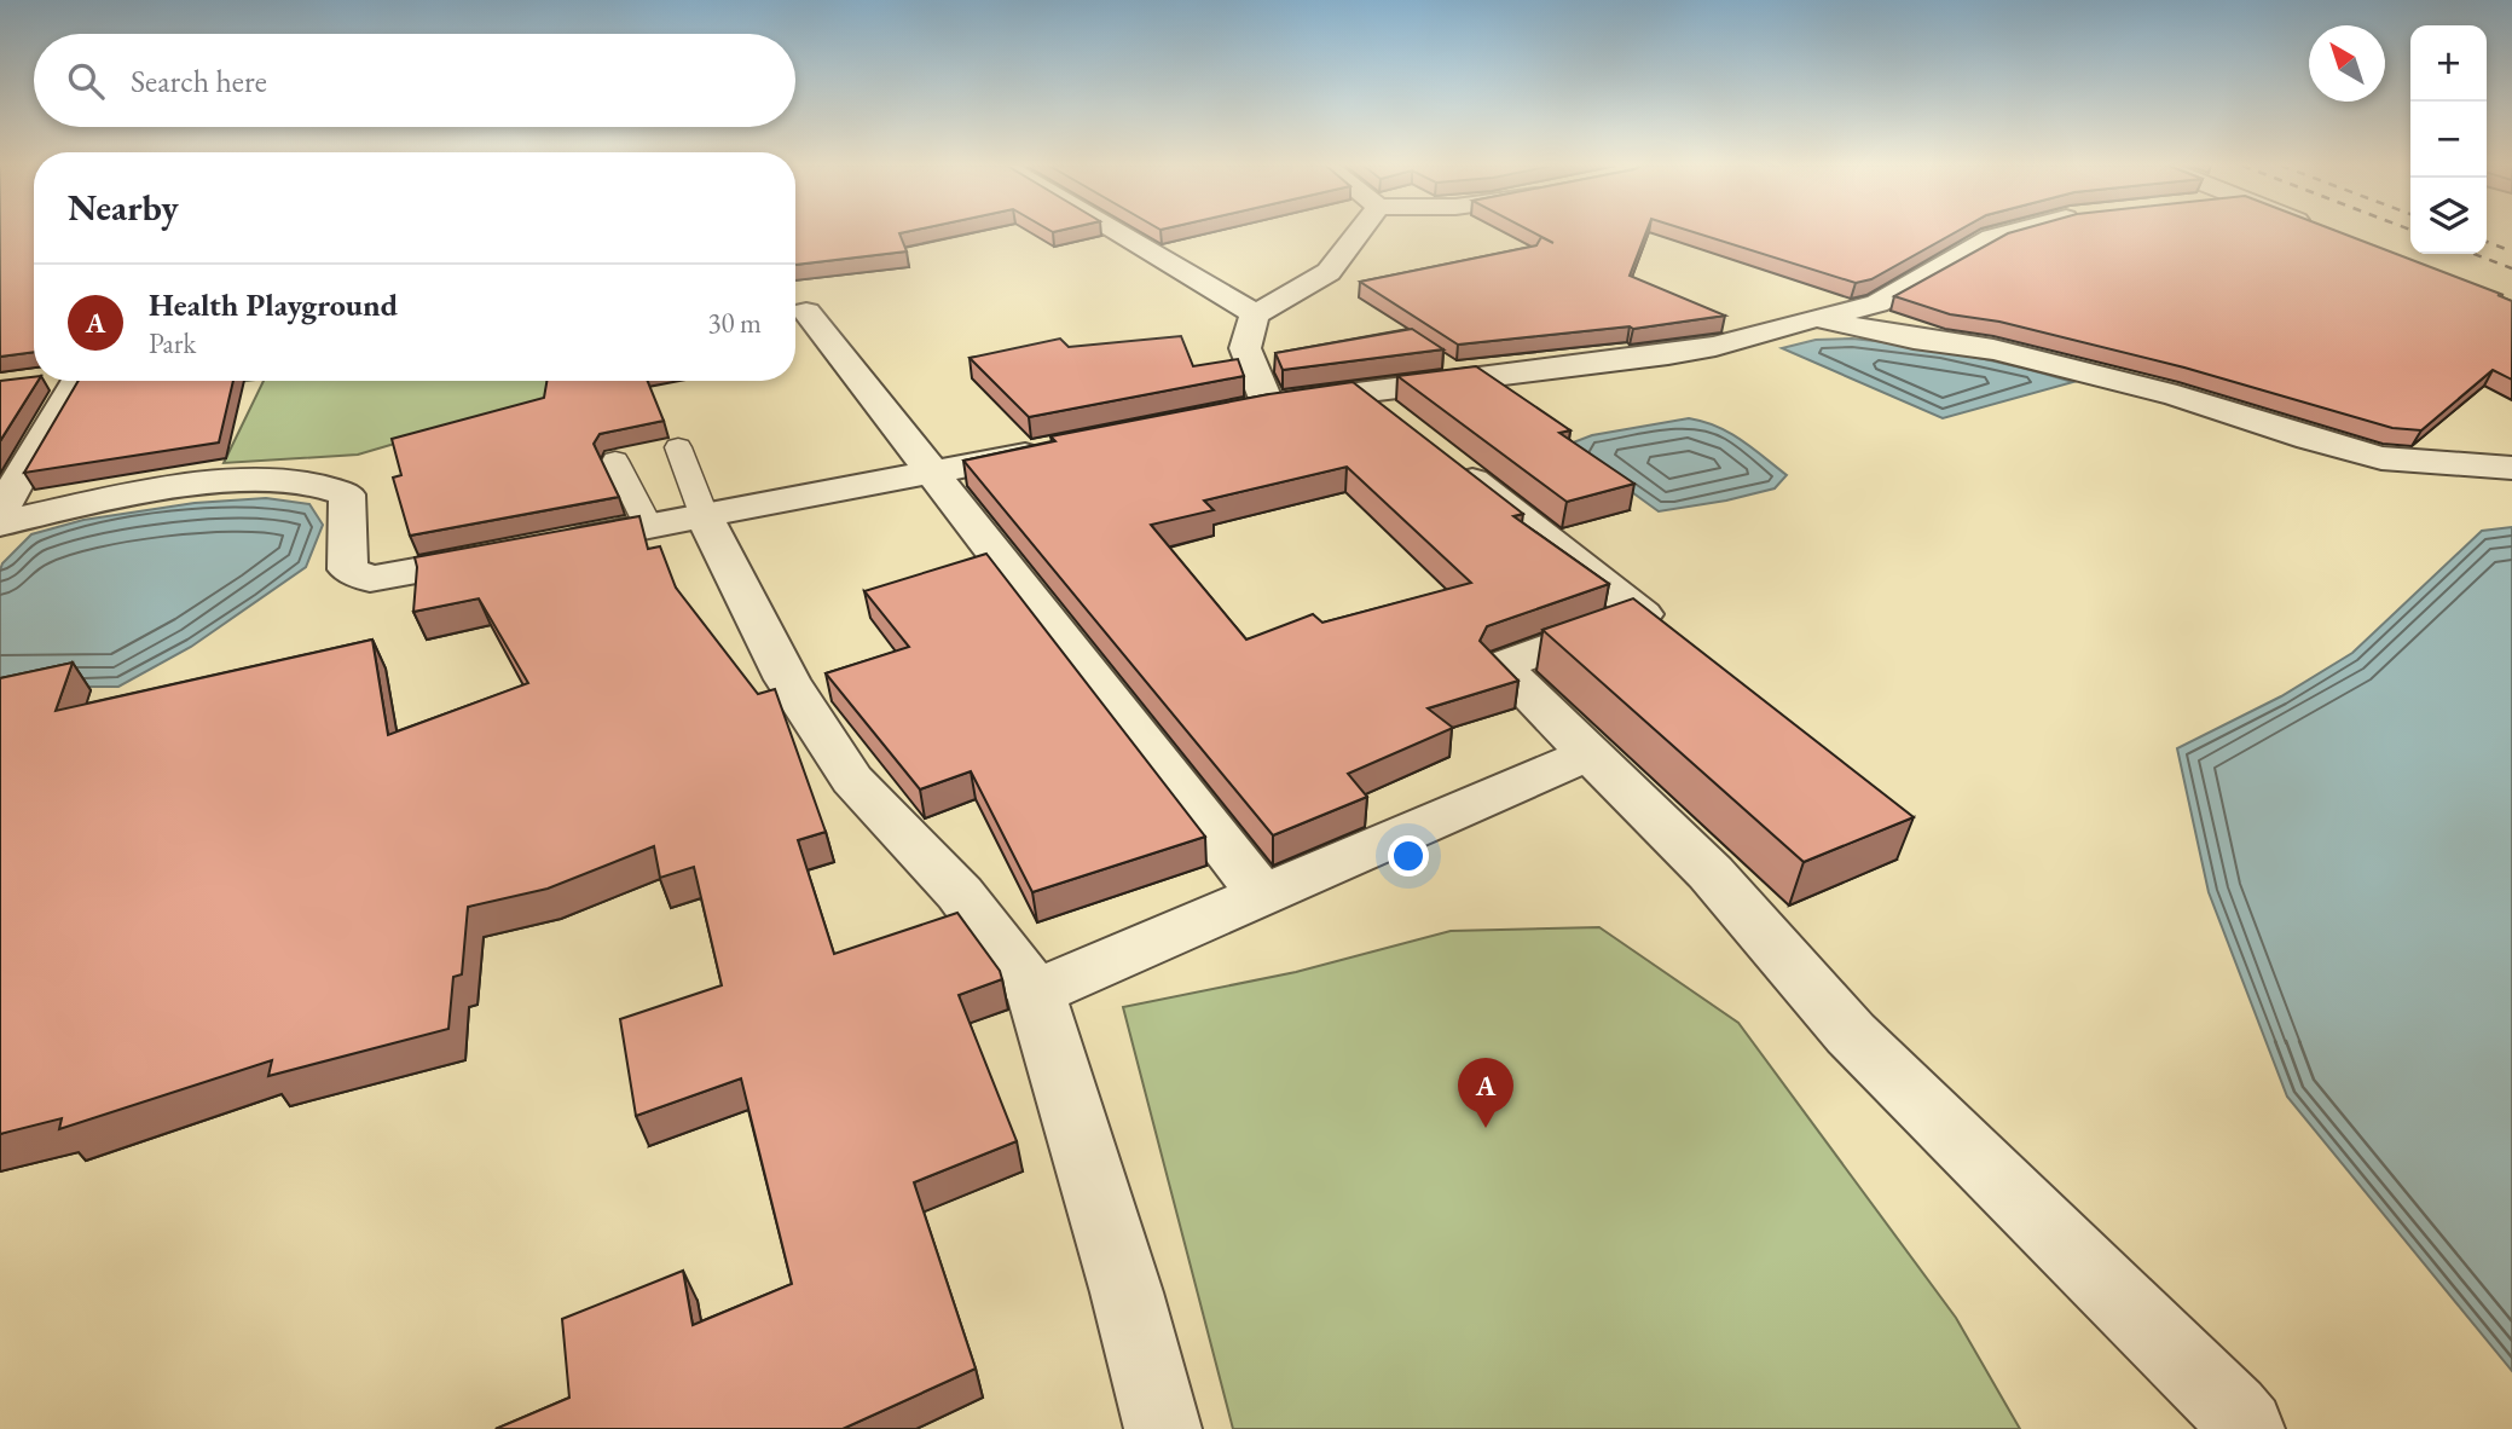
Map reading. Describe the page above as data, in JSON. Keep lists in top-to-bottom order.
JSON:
{
  "north": "top left",
  "page": {
    "map_buttons": ["+", "−"],
    "search": "Search here",
    "heading": "Nearby",
    "list": [
      {
        "mark": "A",
        "name": "Health Playground",
        "note": "Park",
        "value": "30 m"
      }
    ],
    "pins": "A"
  }
}
